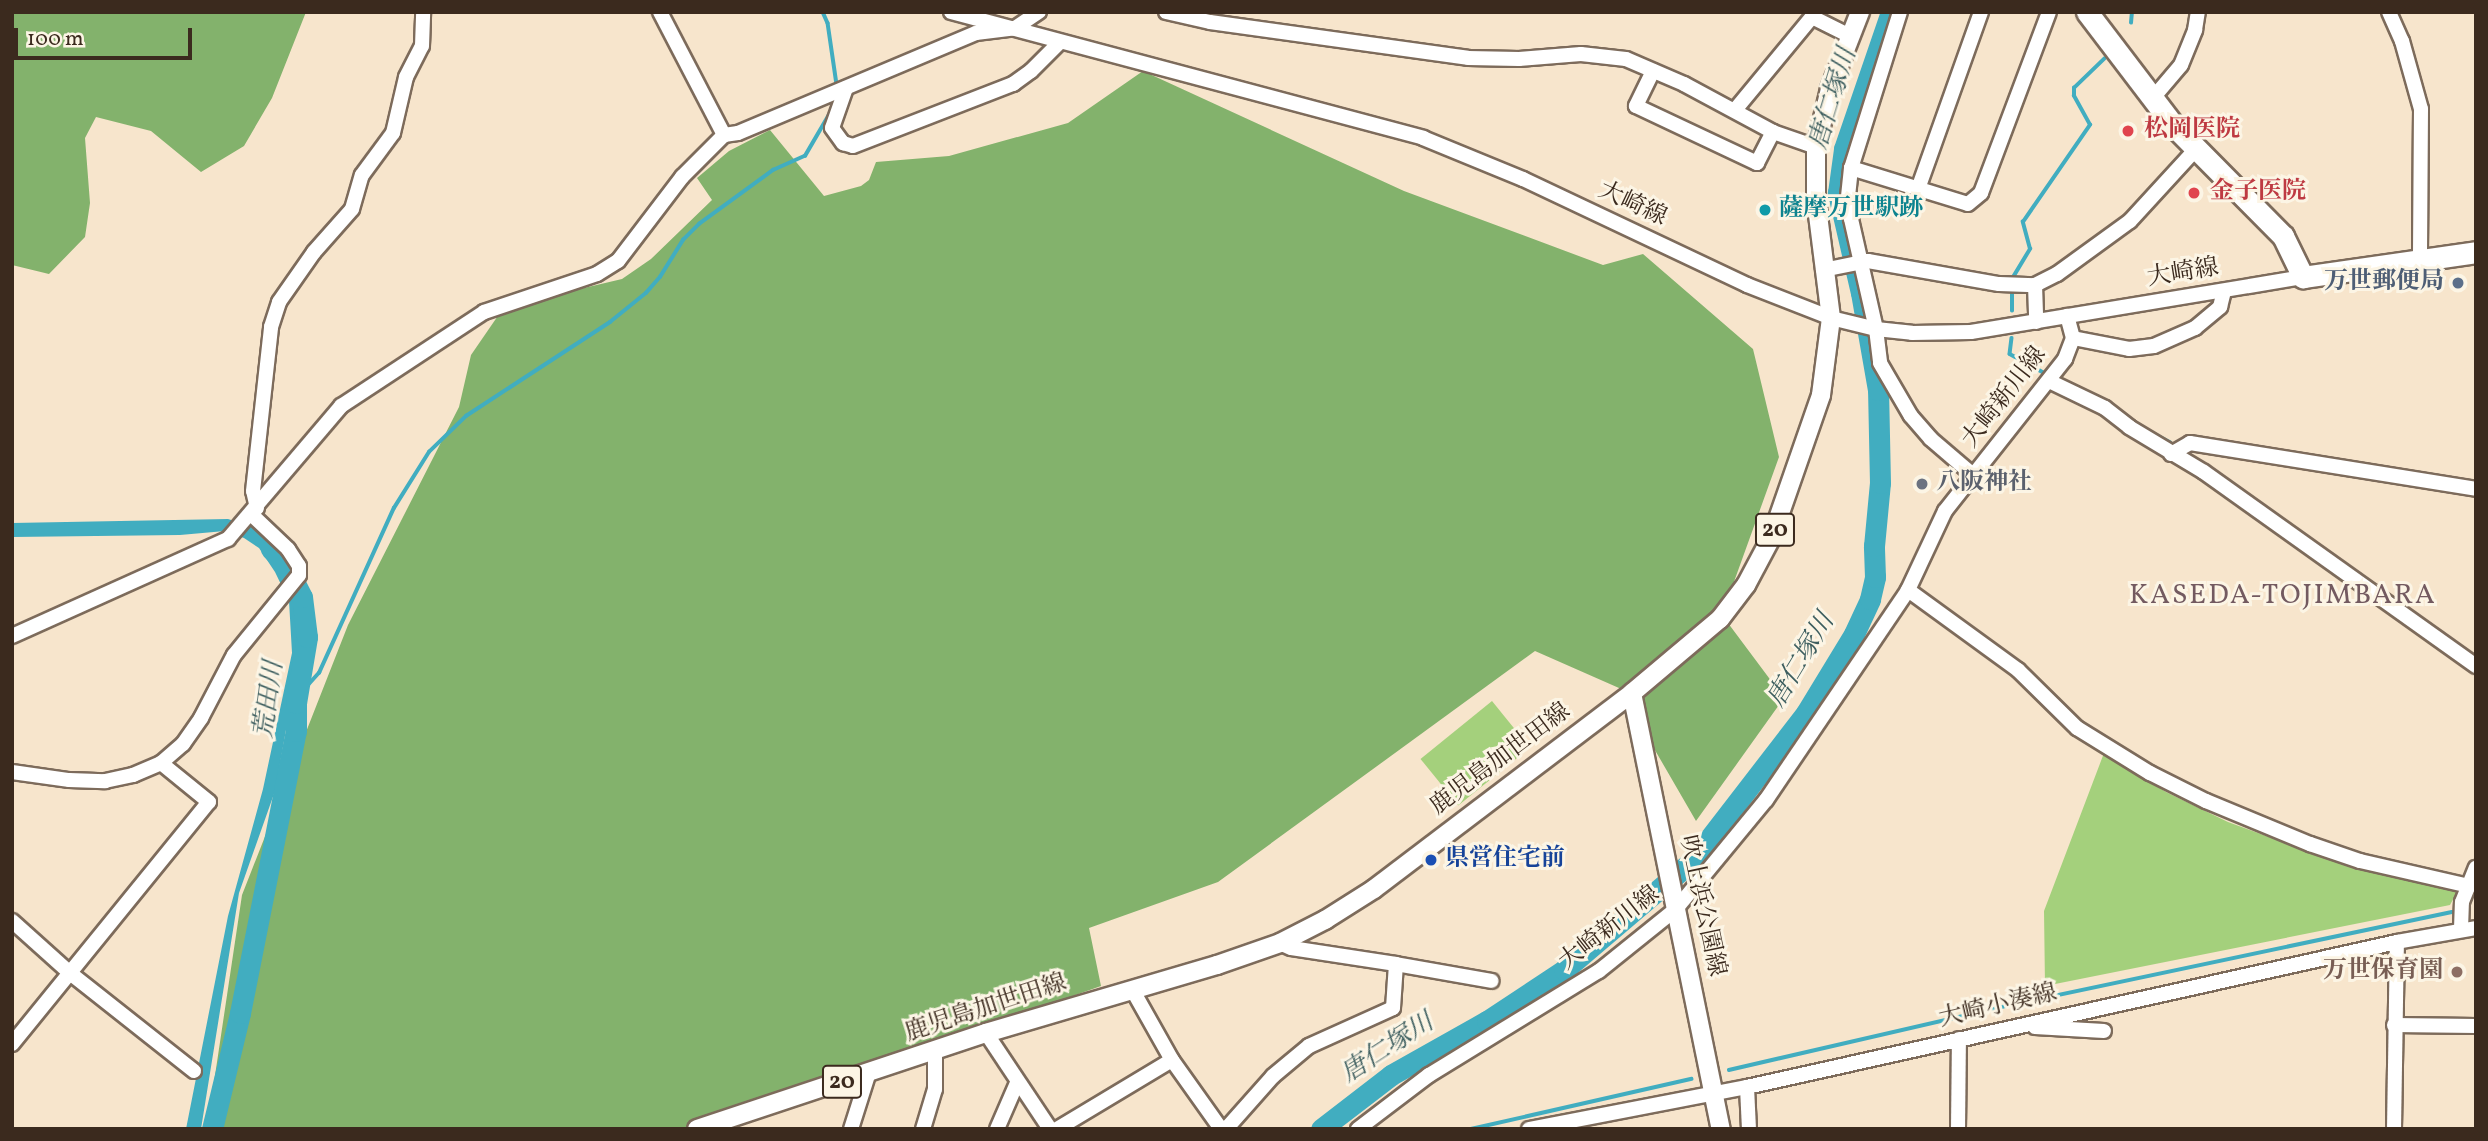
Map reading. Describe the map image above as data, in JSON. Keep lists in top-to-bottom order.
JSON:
{
  "streets": {
    "main road": ["20", "鹿児島加世田線", "吹上浜公園線"],
    "street": ["大崎線", "大崎新川線", "大崎小湊線"]
  },
  "crossings": [
    ["大崎線", "大崎新川線"],
    ["大崎線", "鹿児島加世田線"],
    ["大崎新川線", "吹上浜公園線"],
    ["鹿児島加世田線", "吹上浜公園線"],
    ["吹上浜公園線", "大崎小湊線"]
  ],
  "districts": ["KASEDA-TOJIMBARA"],
  "water": ["唐仁塚川", "荒田川"],
  "places": [
    "松岡医院",
    "金子医院",
    "薩摩万世駅跡",
    "万世郵便局",
    "八阪神社",
    "県営住宅前",
    "万世保育園"
  ],
  "scale_bar": "100 m"
}
